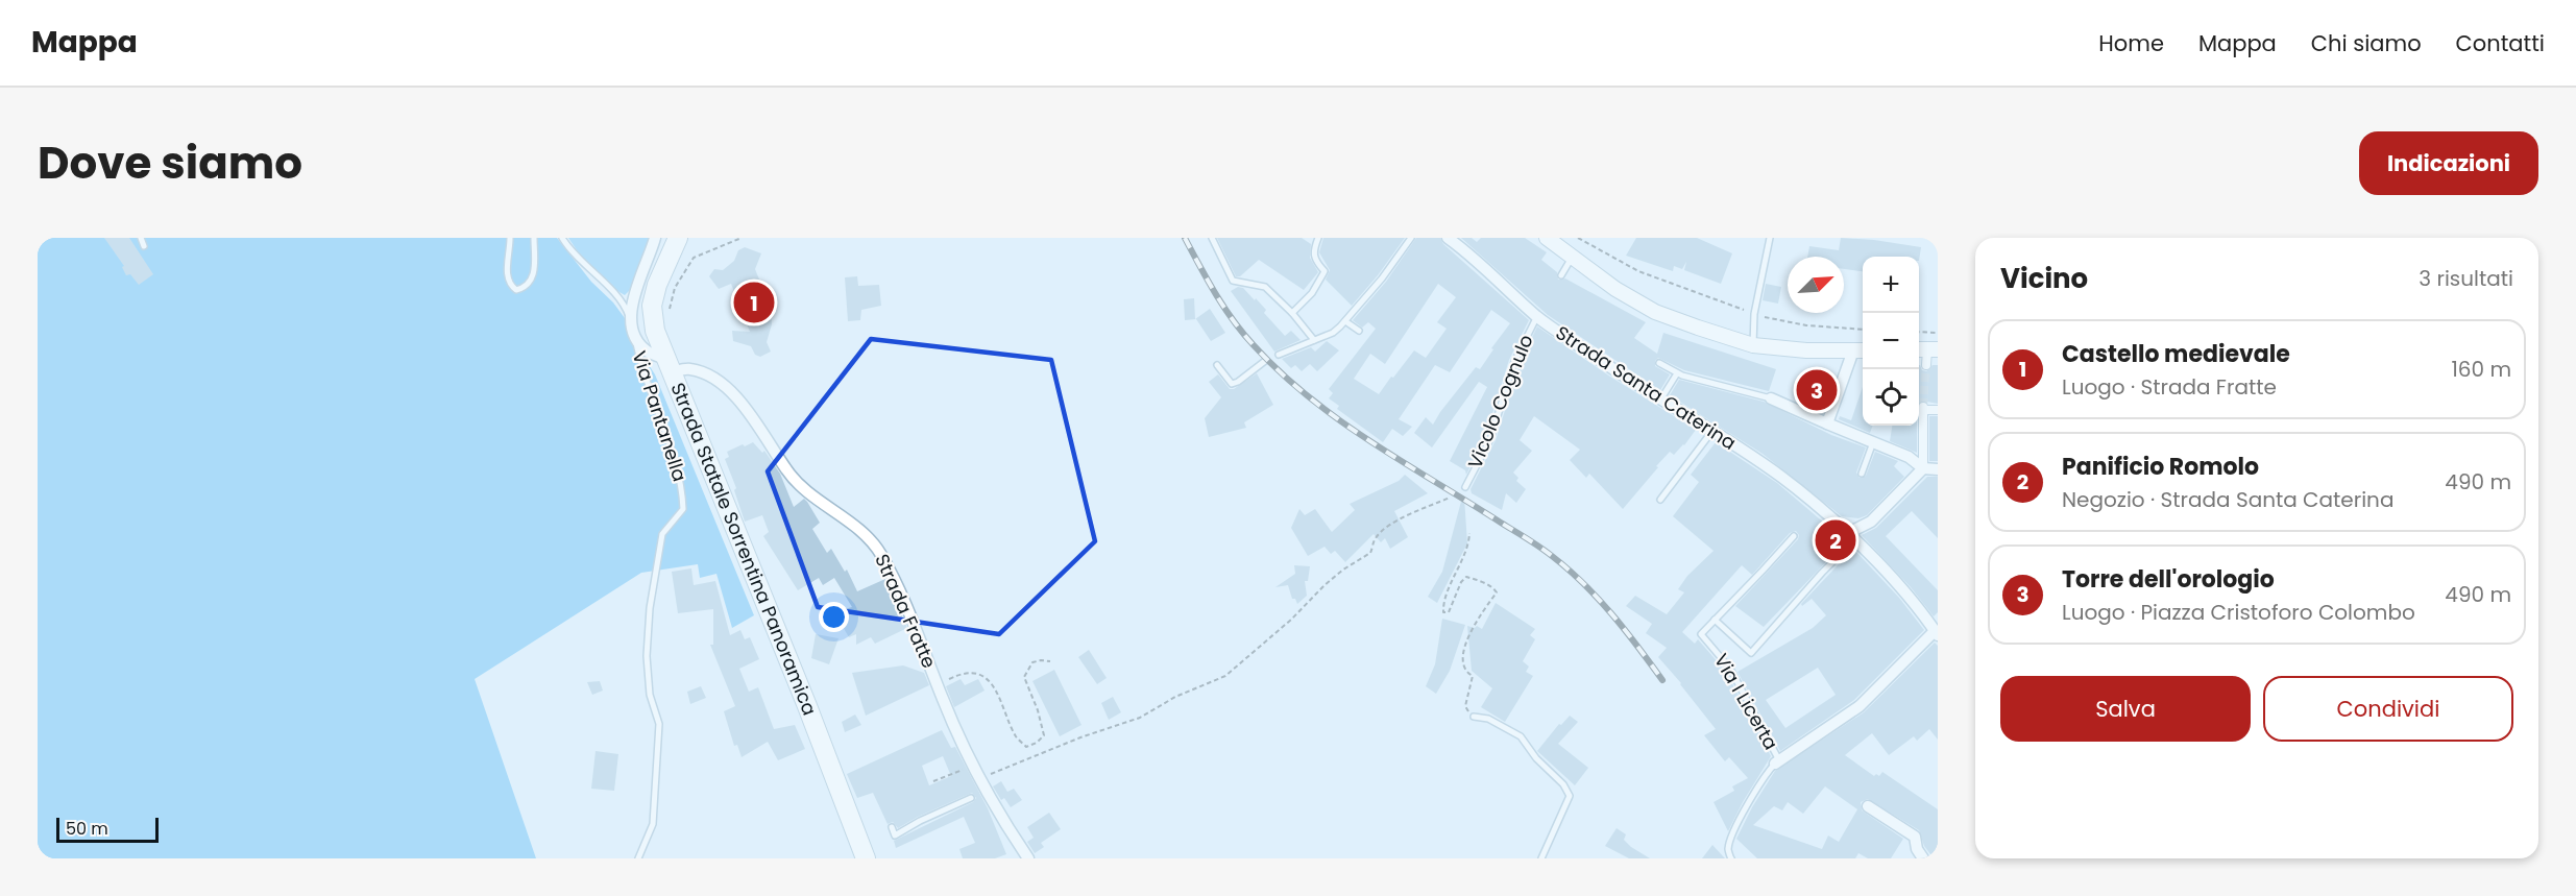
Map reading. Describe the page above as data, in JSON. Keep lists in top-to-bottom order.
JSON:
{
  "streets": {
    "main road": ["Strada Statale Sorrentina Panoramica"],
    "street": ["Strada Santa Caterina", "Strada Fratte"],
    "lane": ["Vicolo Cognulo", "Via Pantanella", "Via I Licerta"]
  },
  "crossings": [
    ["Strada Santa Caterina", "Vicolo Cognulo"],
    ["Strada Statale Sorrentina Panoramica", "Strada Fratte"]
  ],
  "scale_bar": "50 m",
  "north": "top right",
  "page": {
    "header": "Mappa",
    "nav": [
      "Home",
      "Mappa",
      "Chi siamo",
      "Contatti"
    ],
    "title": "Dove siamo",
    "buttons": [
      "Indicazioni",
      ["Salva", "Condividi"]
    ],
    "heading": ["Vicino", "3 risultati"],
    "map_buttons": ["+", "−"],
    "pins": ["1", "3", "2"],
    "list": [
      {
        "mark": "1",
        "name": "Castello medievale",
        "note": "Luogo · Strada Fratte",
        "value": "160 m"
      },
      {
        "mark": "2",
        "name": "Panificio Romolo",
        "note": "Negozio · Strada Santa Caterina",
        "value": "490 m"
      },
      {
        "mark": "3",
        "name": "Torre dell'orologio",
        "note": "Luogo · Piazza Cristoforo Colombo",
        "value": "490 m"
      }
    ],
    "scale": "50 m"
  }
}
